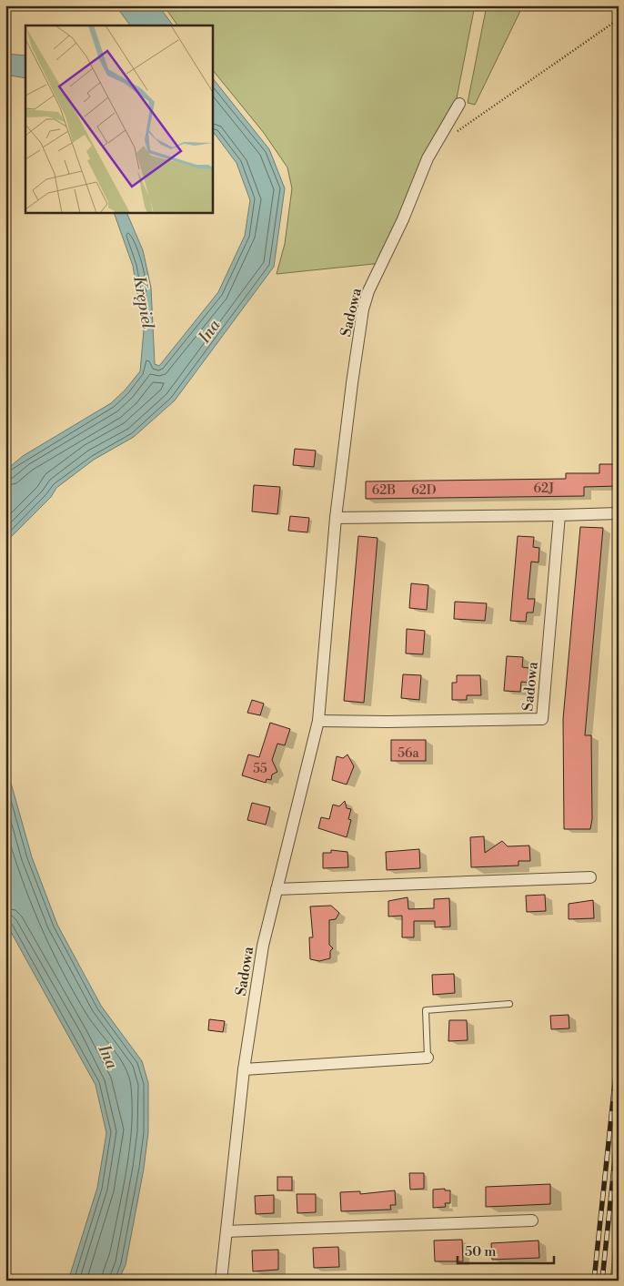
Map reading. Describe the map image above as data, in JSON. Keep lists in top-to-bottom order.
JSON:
{
  "streets": {
    "street": ["Sadowa"]
  },
  "water": ["Krępiel", "Ina"],
  "house_numbers": [
    "62J",
    "62B",
    "62D",
    "56a",
    "55"
  ],
  "scale_bar": "50 m"
}
